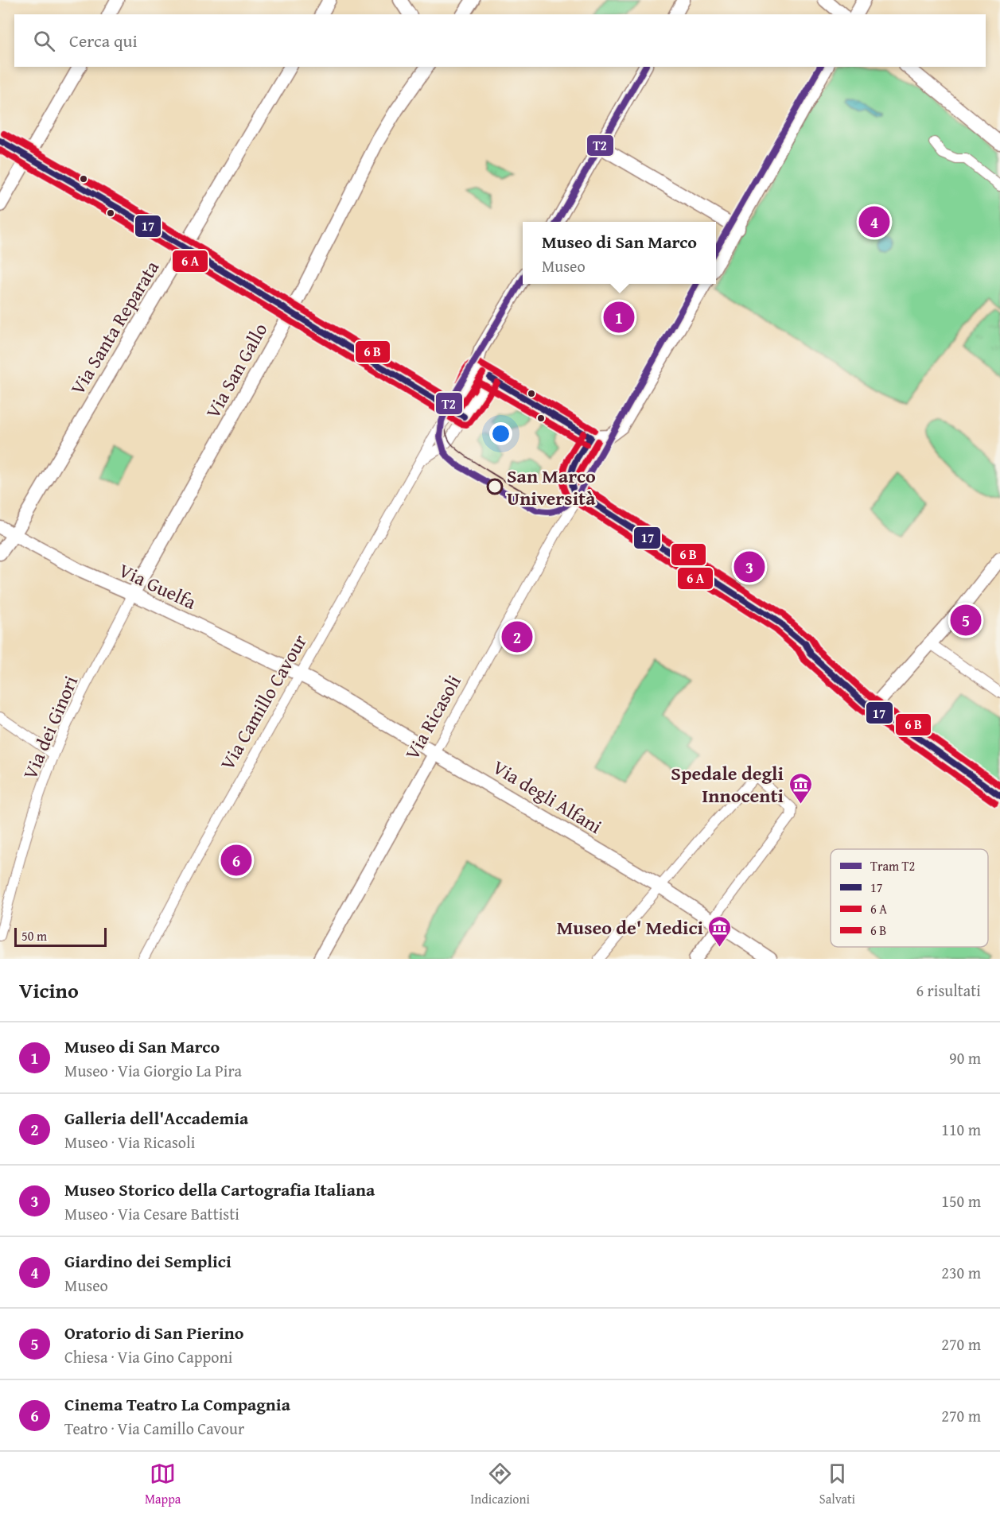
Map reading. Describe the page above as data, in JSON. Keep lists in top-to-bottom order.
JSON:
{
  "streets": {
    "street": [
      "Via Santa Reparata",
      "Via San Gallo",
      "Via Guelfa",
      "Via Camillo Cavour",
      "Via Ricasoli",
      "Via dei Ginori",
      "Via degli Alfani"
    ]
  },
  "crossings": [
    ["Via Santa Reparata", "Via Guelfa"],
    ["Via San Gallo", "Via Guelfa"],
    ["Via San Gallo", "Via dei Ginori"],
    ["Via Guelfa", "Via Camillo Cavour"],
    ["Via Guelfa", "Via dei Ginori"],
    ["Via Guelfa", "Via degli Alfani"],
    ["Via Camillo Cavour", "Via degli Alfani"],
    ["Via Ricasoli", "Via degli Alfani"]
  ],
  "places": {
    "other": ["San Marco Università"],
    "museum": ["Spedale degli Innocenti", "Museo de' Medici"]
  },
  "lines": ["tram line T2", "transit line 17"],
  "legend": [
    "Tram T2",
    "17",
    "6 A",
    "6 B"
  ],
  "scale_bar": "50 m",
  "page": {
    "search": "Cerca qui",
    "pins": [
      "4",
      "1",
      "3",
      "5",
      "2",
      "6"
    ],
    "popup": ["Museo di San Marco", "Museo"],
    "scale": "50 m",
    "heading": ["Vicino", "6 risultati"],
    "list": [
      {
        "mark": "1",
        "name": "Museo di San Marco",
        "note": "Museo · Via Giorgio La Pira",
        "value": "90 m"
      },
      {
        "mark": "2",
        "name": "Galleria dell'Accademia",
        "note": "Museo · Via Ricasoli",
        "value": "110 m"
      },
      {
        "mark": "3",
        "name": "Museo Storico della Cartografia Italiana",
        "note": "Museo · Via Cesare Battisti",
        "value": "150 m"
      },
      {
        "mark": "4",
        "name": "Giardino dei Semplici",
        "note": "Museo",
        "value": "230 m"
      },
      {
        "mark": "5",
        "name": "Oratorio di San Pierino",
        "note": "Chiesa · Via Gino Capponi",
        "value": "270 m"
      },
      {
        "mark": "6",
        "name": "Cinema Teatro La Compagnia",
        "note": "Teatro · Via Camillo Cavour",
        "value": "270 m"
      }
    ],
    "nav": ["Mappa", "Indicazioni", "Salvati"]
  }
}
